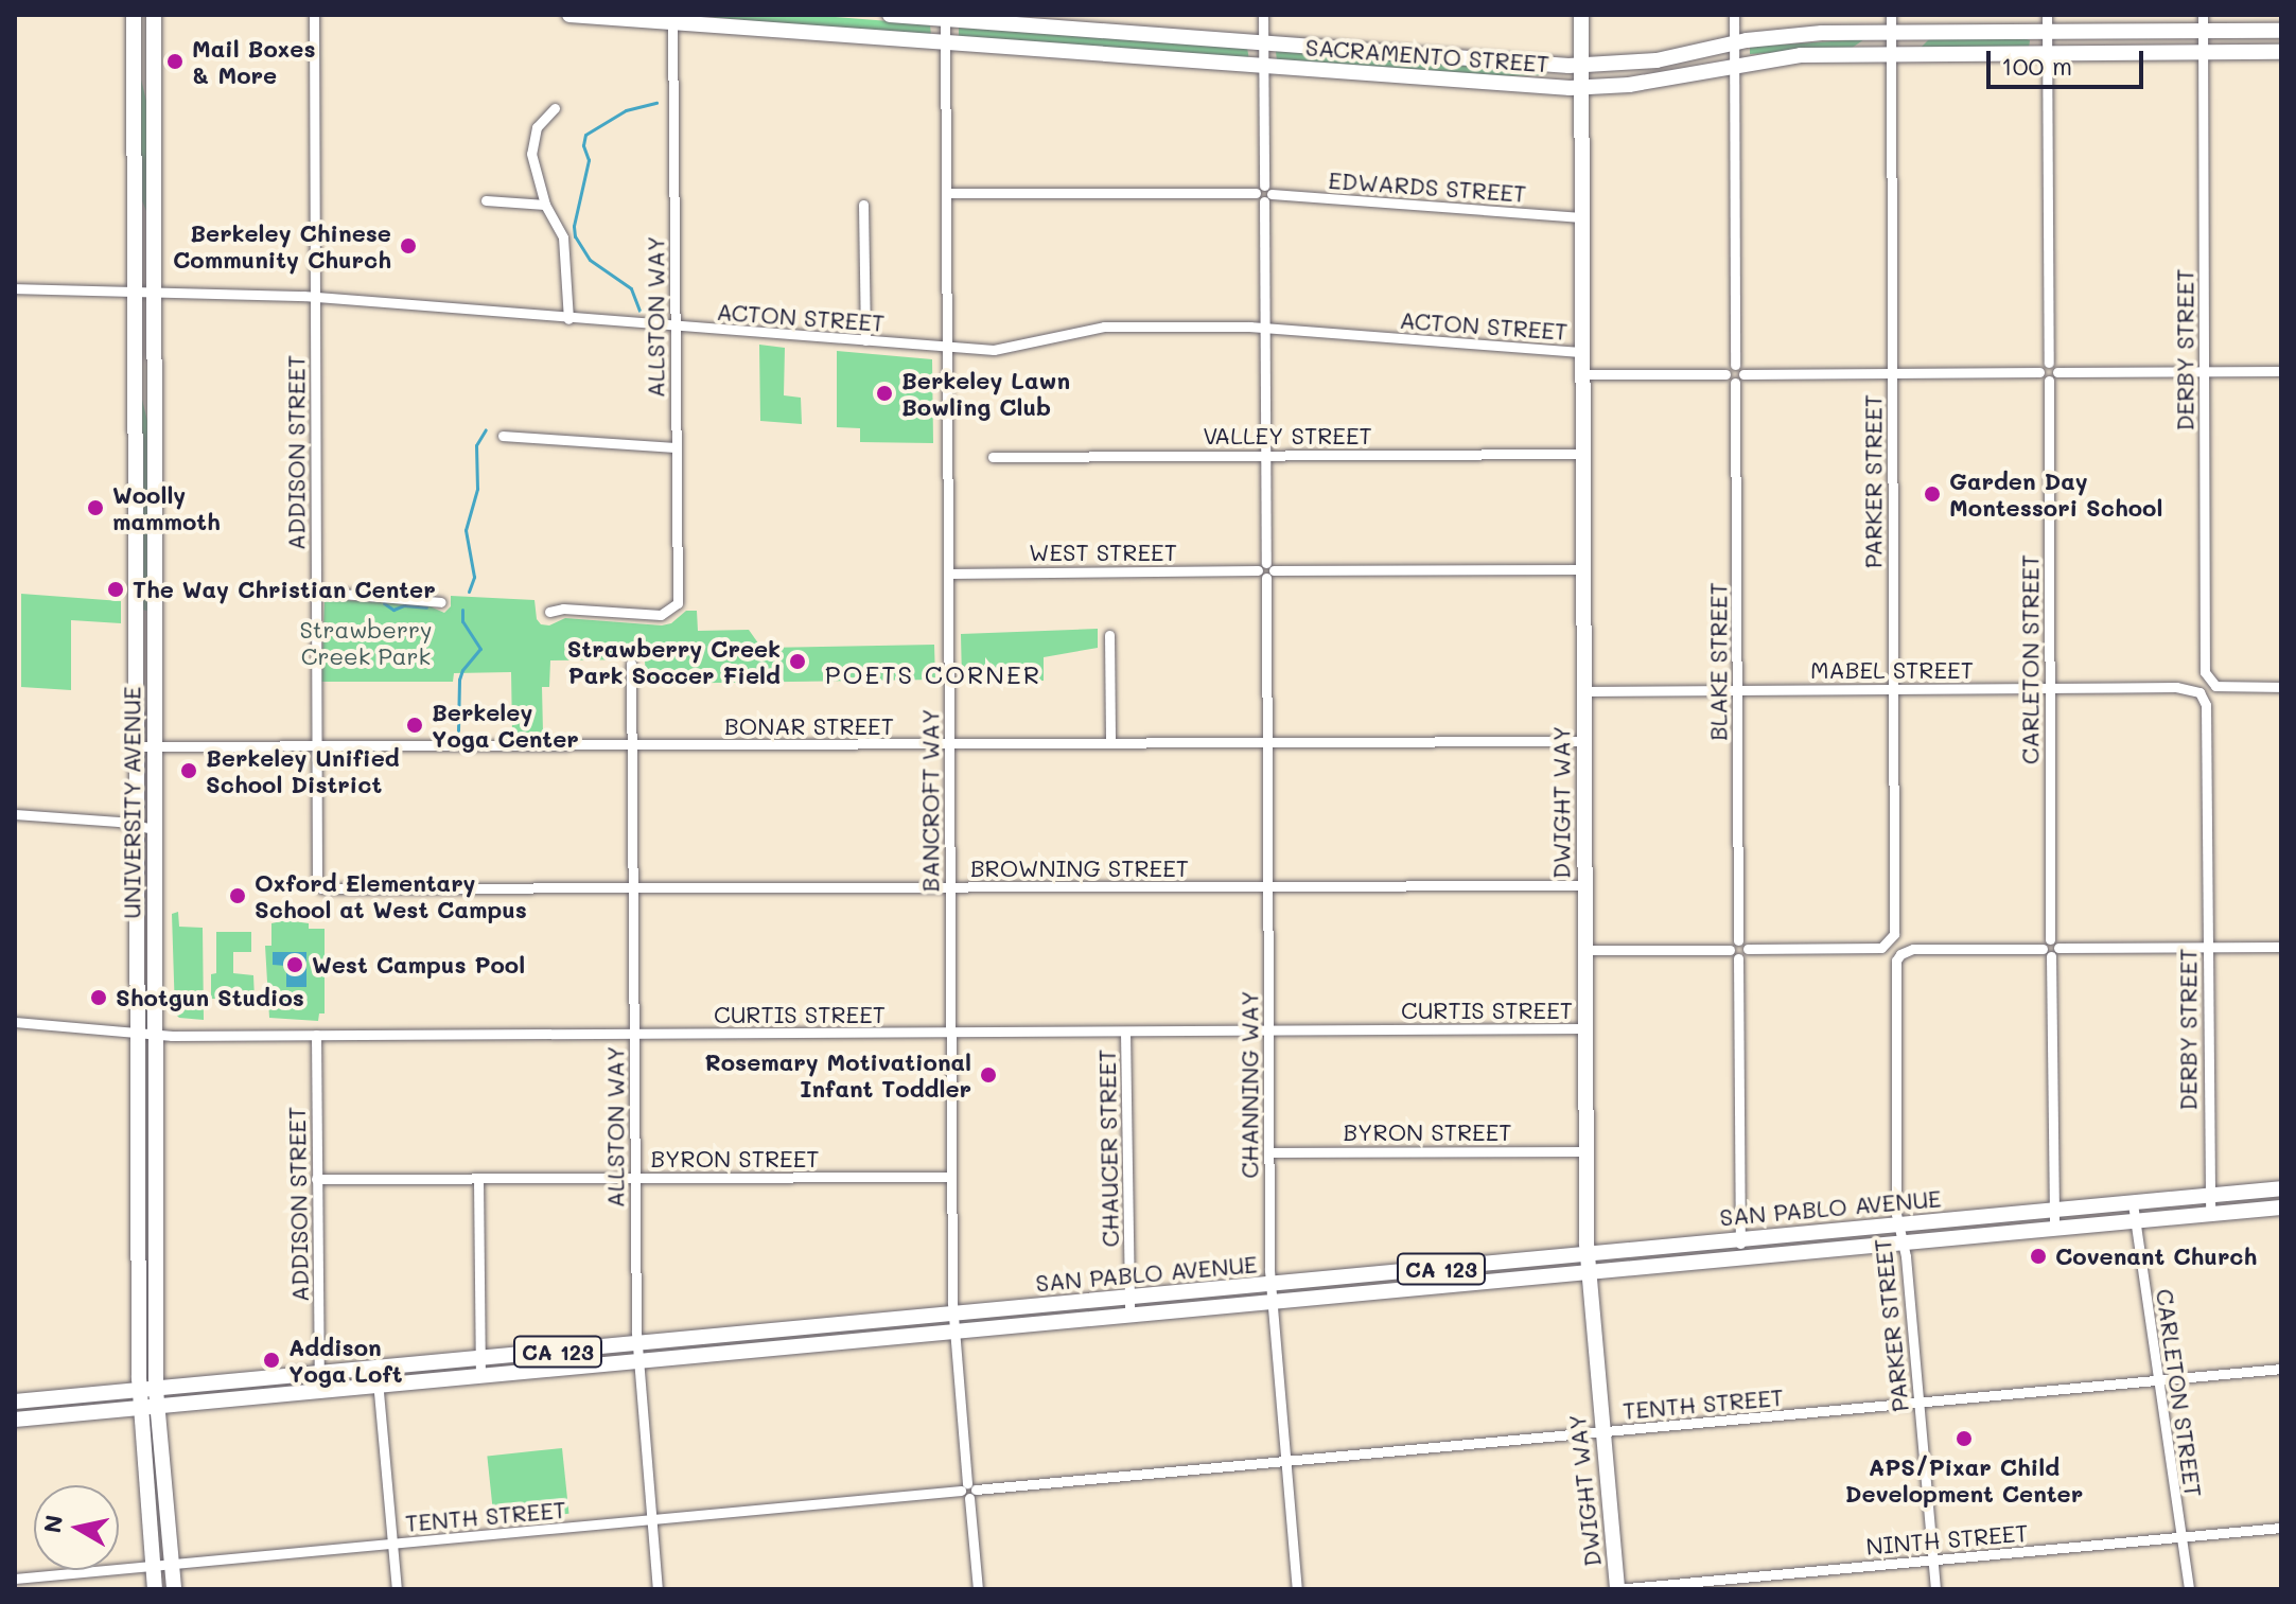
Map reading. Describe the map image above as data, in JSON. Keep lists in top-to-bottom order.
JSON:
{
  "streets": {
    "main road": [
      "SACRAMENTO STREET",
      "UNIVERSITY AVENUE",
      "DWIGHT WAY",
      "SAN PABLO AVENUE",
      "CA 123"
    ],
    "street": [
      "EDWARDS STREET",
      "ALLSTON WAY",
      "ACTON STREET",
      "DERBY STREET",
      "VALLEY STREET",
      "ADDISON STREET",
      "PARKER STREET",
      "WEST STREET",
      "CARLETON STREET",
      "BLAKE STREET",
      "MABEL STREET",
      "BONAR STREET",
      "BANCROFT WAY",
      "BROWNING STREET",
      "CURTIS STREET",
      "CHANNING WAY",
      "BYRON STREET",
      "CHAUCER STREET",
      "TENTH STREET",
      "NINTH STREET"
    ]
  },
  "crossings": [
    ["SACRAMENTO STREET", "ALLSTON WAY"],
    ["SACRAMENTO STREET", "DERBY STREET"],
    ["SACRAMENTO STREET", "PARKER STREET"],
    ["SACRAMENTO STREET", "BANCROFT WAY"],
    ["SACRAMENTO STREET", "DWIGHT WAY"],
    ["SACRAMENTO STREET", "CHANNING WAY"],
    ["EDWARDS STREET", "BANCROFT WAY"],
    ["EDWARDS STREET", "DWIGHT WAY"],
    ["EDWARDS STREET", "CHANNING WAY"],
    ["ALLSTON WAY", "ACTON STREET"],
    ["ALLSTON WAY", "BONAR STREET"],
    ["ALLSTON WAY", "BROWNING STREET"],
    ["ALLSTON WAY", "CURTIS STREET"],
    ["ALLSTON WAY", "BYRON STREET"],
    ["ALLSTON WAY", "SAN PABLO AVENUE"],
    ["ALLSTON WAY", "TENTH STREET"],
    ["ACTON STREET", "ADDISON STREET"],
    ["ACTON STREET", "BANCROFT WAY"],
    ["ACTON STREET", "UNIVERSITY AVENUE"],
    ["ACTON STREET", "DWIGHT WAY"],
    ["ACTON STREET", "CHANNING WAY"],
    ["DERBY STREET", "MABEL STREET"],
    ["DERBY STREET", "SAN PABLO AVENUE"],
    ["VALLEY STREET", "DWIGHT WAY"],
    ["VALLEY STREET", "CHANNING WAY"],
    ["ADDISON STREET", "BONAR STREET"],
    ["ADDISON STREET", "BROWNING STREET"],
    ["ADDISON STREET", "CURTIS STREET"],
    ["ADDISON STREET", "BYRON STREET"],
    ["ADDISON STREET", "SAN PABLO AVENUE"],
    ["PARKER STREET", "CARLETON STREET"],
    ["PARKER STREET", "MABEL STREET"],
    ["PARKER STREET", "SAN PABLO AVENUE"],
    ["PARKER STREET", "TENTH STREET"],
    ["PARKER STREET", "NINTH STREET"],
    ["WEST STREET", "BANCROFT WAY"],
    ["WEST STREET", "DWIGHT WAY"],
    ["WEST STREET", "CHANNING WAY"],
    ["CARLETON STREET", "MABEL STREET"],
    ["CARLETON STREET", "SAN PABLO AVENUE"],
    ["CARLETON STREET", "TENTH STREET"],
    ["CARLETON STREET", "NINTH STREET"],
    ["BLAKE STREET", "MABEL STREET"],
    ["MABEL STREET", "DWIGHT WAY"],
    ["BONAR STREET", "BANCROFT WAY"],
    ["BONAR STREET", "UNIVERSITY AVENUE"],
    ["BONAR STREET", "DWIGHT WAY"],
    ["BONAR STREET", "CHANNING WAY"],
    ["BANCROFT WAY", "BROWNING STREET"],
    ["BANCROFT WAY", "CURTIS STREET"],
    ["BANCROFT WAY", "BYRON STREET"],
    ["BANCROFT WAY", "SAN PABLO AVENUE"],
    ["BANCROFT WAY", "TENTH STREET"],
    ["UNIVERSITY AVENUE", "CURTIS STREET"],
    ["UNIVERSITY AVENUE", "SAN PABLO AVENUE"],
    ["UNIVERSITY AVENUE", "TENTH STREET"],
    ["DWIGHT WAY", "BROWNING STREET"],
    ["DWIGHT WAY", "CURTIS STREET"],
    ["DWIGHT WAY", "BYRON STREET"],
    ["DWIGHT WAY", "SAN PABLO AVENUE"],
    ["DWIGHT WAY", "TENTH STREET"],
    ["DWIGHT WAY", "NINTH STREET"],
    ["BROWNING STREET", "CHANNING WAY"],
    ["CURTIS STREET", "CHANNING WAY"],
    ["CURTIS STREET", "CHAUCER STREET"],
    ["CHANNING WAY", "BYRON STREET"],
    ["CHANNING WAY", "SAN PABLO AVENUE"],
    ["CHANNING WAY", "TENTH STREET"],
    ["CHAUCER STREET", "SAN PABLO AVENUE"]
  ],
  "districts": ["POETS CORNER"],
  "parks": ["Strawberry Creek Park"],
  "places": [
    "Mail Boxes & More",
    "Berkeley Chinese Community Church",
    "Berkeley Lawn Bowling Club",
    "Garden Day Montessori School",
    "Woolly mammoth",
    "The Way Christian Center",
    "Strawberry Creek Park Soccer Field",
    "Berkeley Yoga Center",
    "Berkeley Unified School District",
    "Oxford Elementary School at West Campus",
    "West Campus Pool",
    "Shotgun Studios",
    "Rosemary Motivational Infant Toddler",
    "Covenant Church",
    "Addison Yoga Loft",
    "APS/Pixar Child Development Center"
  ],
  "scale_bar": "100 m",
  "north": "left"
}
